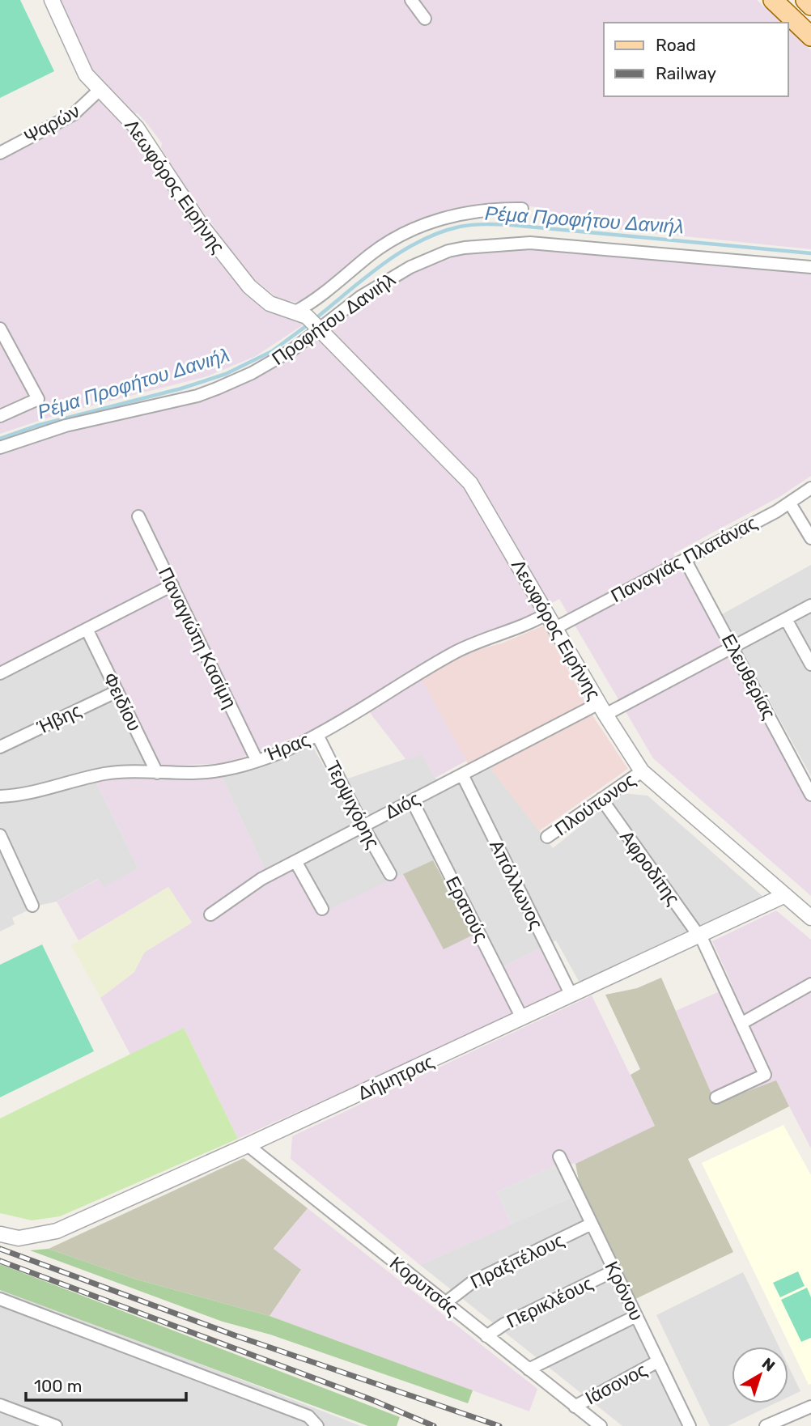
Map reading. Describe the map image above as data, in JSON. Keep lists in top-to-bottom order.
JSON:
{
  "streets": {
    "street": [
      "Ψαρών",
      "Λεωφόρος Ειρήνης",
      "Προφήτου Δανιήλ",
      "Παναγιάς Πλατάνας",
      "Παναγιώτη Κασίμη",
      "Ελευθερίας",
      "Φειδίου",
      "Ήβης",
      "Ήρας",
      "Τερψιχόρης",
      "Πλούτωνος",
      "Διός",
      "Αφροδίτης",
      "Απόλλωνος",
      "Ερατούς",
      "Δήμητρας",
      "Πραξιτέλους",
      "Κορυτσάς",
      "Κρόνου",
      "Περικλέους",
      "Ιάσονος"
    ]
  },
  "crossings": [
    ["Ψαρών", "Λεωφόρος Ειρήνης"],
    ["Λεωφόρος Ειρήνης", "Προφήτου Δανιήλ"],
    ["Λεωφόρος Ειρήνης", "Παναγιάς Πλατάνας"],
    ["Λεωφόρος Ειρήνης", "Ήρας"],
    ["Λεωφόρος Ειρήνης", "Πλούτωνος"],
    ["Λεωφόρος Ειρήνης", "Διός"],
    ["Λεωφόρος Ειρήνης", "Δήμητρας"],
    ["Παναγιάς Πλατάνας", "Ελευθερίας"],
    ["Παναγιώτη Κασίμη", "Ήρας"],
    ["Ελευθερίας", "Διός"],
    ["Φειδίου", "Ήβης"],
    ["Φειδίου", "Ήρας"],
    ["Ήρας", "Τερψιχόρης"],
    ["Τερψιχόρης", "Διός"],
    ["Πλούτωνος", "Αφροδίτης"],
    ["Διός", "Απόλλωνος"],
    ["Διός", "Ερατούς"],
    ["Αφροδίτης", "Δήμητρας"],
    ["Απόλλωνος", "Δήμητρας"],
    ["Ερατούς", "Δήμητρας"],
    ["Δήμητρας", "Κορυτσάς"],
    ["Πραξιτέλους", "Κορυτσάς"],
    ["Πραξιτέλους", "Κρόνου"],
    ["Κορυτσάς", "Περικλέους"],
    ["Κορυτσάς", "Ιάσονος"],
    ["Κρόνου", "Περικλέους"],
    ["Κρόνου", "Ιάσονος"]
  ],
  "water": ["Ρέμα Προφήτου Δανιήλ"],
  "legend": ["Road", "Railway"],
  "scale_bar": "100 m",
  "north": "top right"
}
